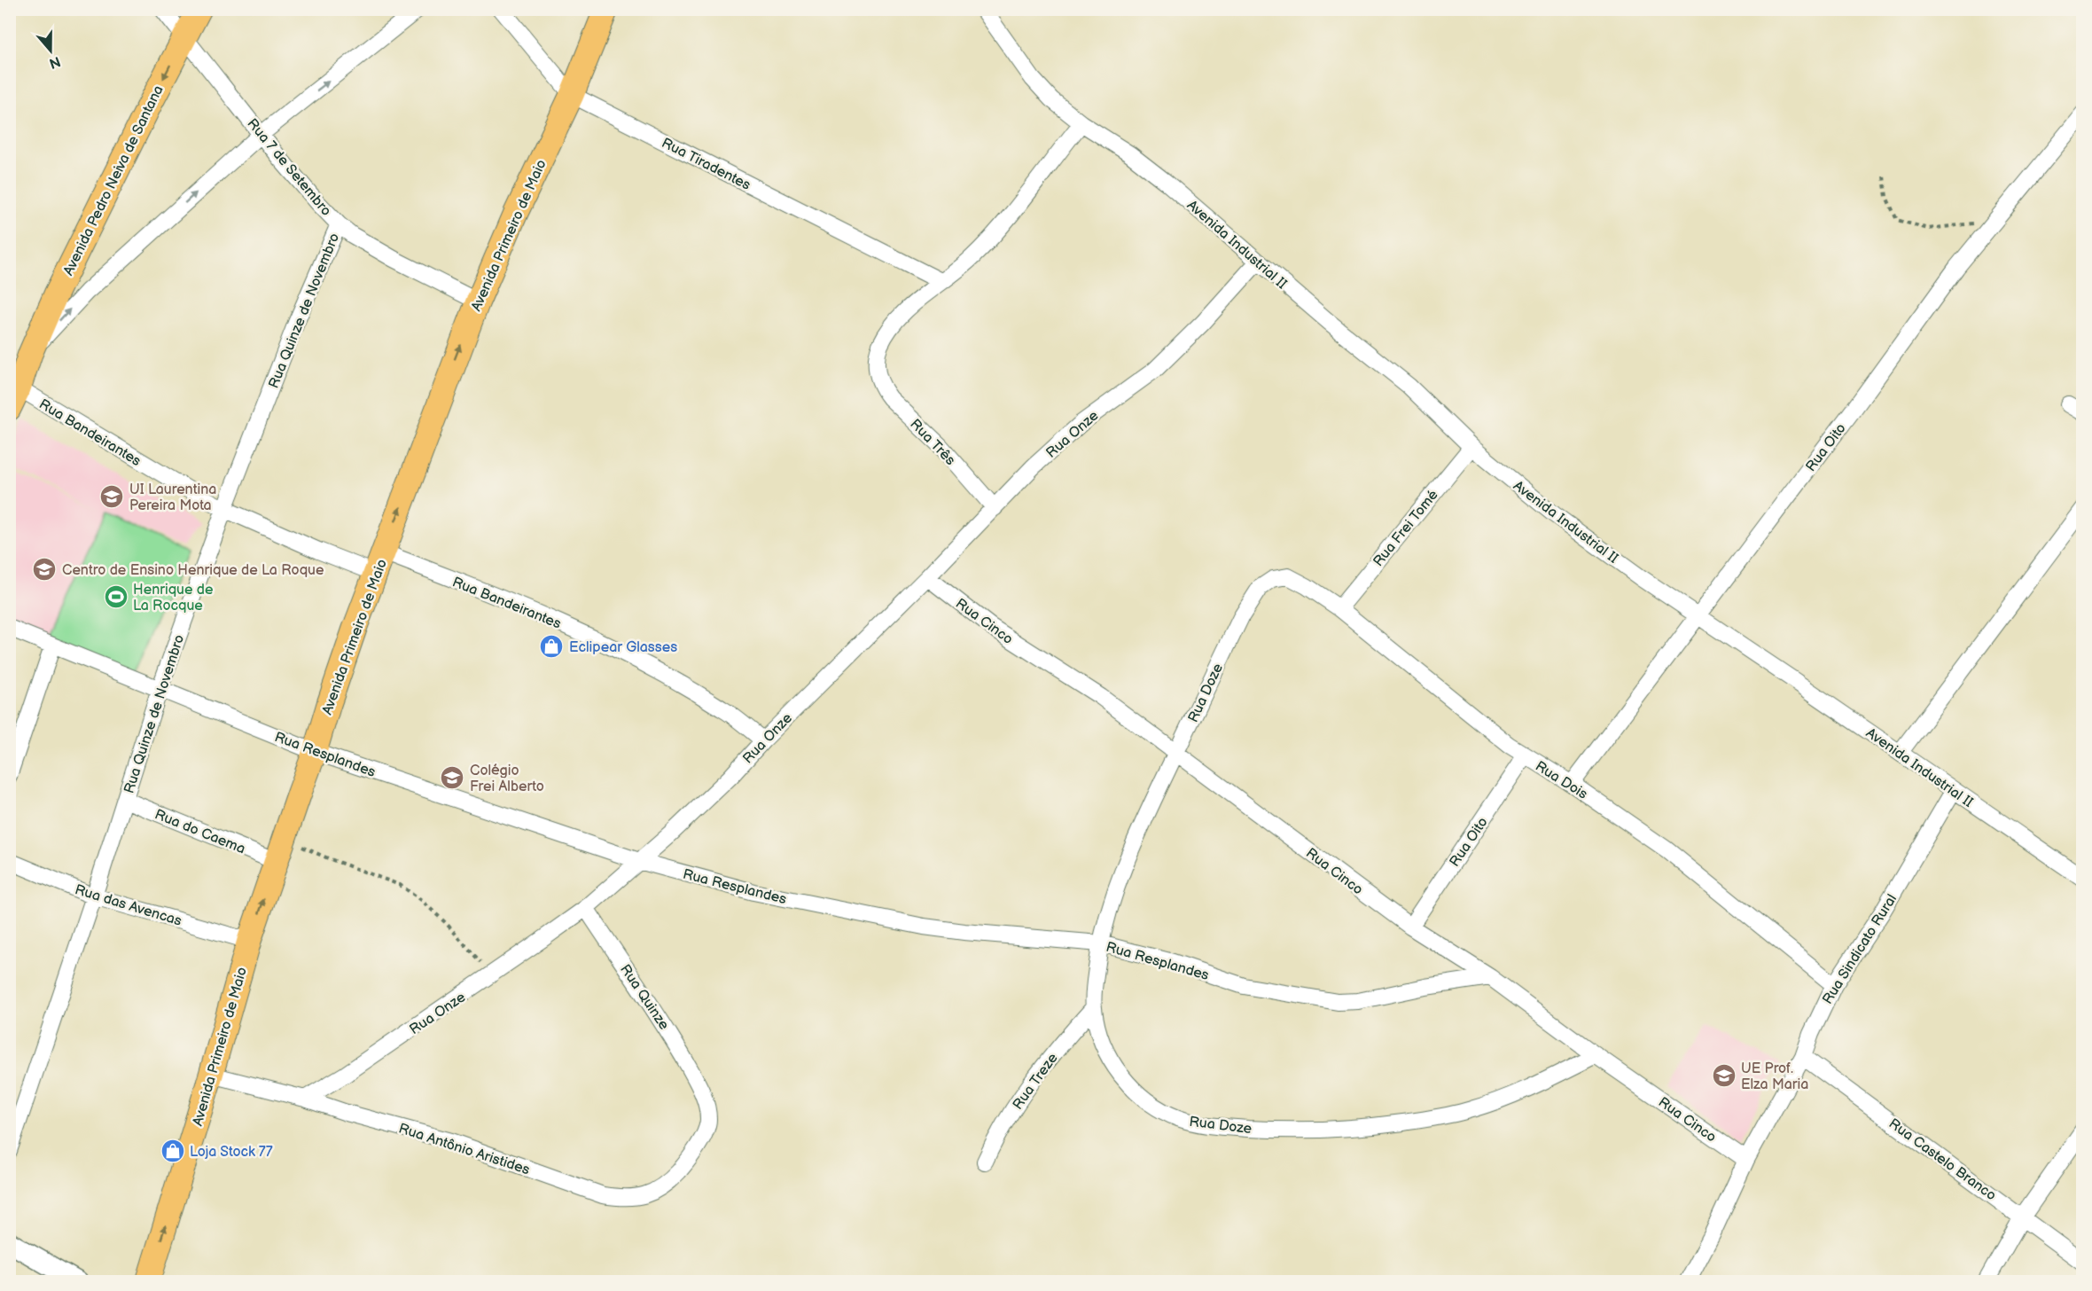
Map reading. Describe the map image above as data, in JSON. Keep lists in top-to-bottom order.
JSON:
{
  "streets": {
    "main road": ["Avenida Pedro Neiva de Santana", "Avenida Primeiro de Maio"],
    "street": [
      "Rua Tiradentes",
      "Rua 7 de Setembro",
      "Avenida Industrial II",
      "Rua Quinze de Novembro",
      "Rua Bandeirantes",
      "Rua Onze",
      "Rua Três",
      "Rua Oito",
      "Rua Frei Tomé",
      "Rua Cinco",
      "Rua Doze",
      "Rua Resplandes",
      "Rua Dois",
      "Rua do Caema",
      "Rua das Avencas",
      "Rua Sindicato Rural",
      "Rua Quinze",
      "Rua Treze",
      "Rua Antônio Aristides",
      "Rua Castelo Branco"
    ]
  },
  "crossings": [
    ["Rua Tiradentes", "Avenida Primeiro de Maio"],
    ["Rua Tiradentes", "Rua Três"],
    ["Rua 7 de Setembro", "Avenida Pedro Neiva de Santana"],
    ["Rua 7 de Setembro", "Avenida Primeiro de Maio"],
    ["Rua 7 de Setembro", "Rua Quinze de Novembro"],
    ["Avenida Pedro Neiva de Santana", "Rua Bandeirantes"],
    ["Avenida Primeiro de Maio", "Rua Bandeirantes"],
    ["Avenida Primeiro de Maio", "Rua Resplandes"],
    ["Avenida Primeiro de Maio", "Rua do Caema"],
    ["Avenida Primeiro de Maio", "Rua das Avencas"],
    ["Avenida Industrial II", "Rua Onze"],
    ["Avenida Industrial II", "Rua Oito"],
    ["Avenida Industrial II", "Rua Frei Tomé"],
    ["Avenida Industrial II", "Rua Sindicato Rural"],
    ["Rua Quinze de Novembro", "Rua Bandeirantes"],
    ["Rua Quinze de Novembro", "Rua Resplandes"],
    ["Rua Quinze de Novembro", "Rua do Caema"],
    ["Rua Quinze de Novembro", "Rua das Avencas"],
    ["Rua Bandeirantes", "Rua Onze"],
    ["Rua Onze", "Rua Três"],
    ["Rua Onze", "Rua Cinco"],
    ["Rua Onze", "Rua Resplandes"],
    ["Rua Onze", "Rua Quinze"],
    ["Rua Onze", "Rua Antônio Aristides"],
    ["Rua Oito", "Rua Cinco"],
    ["Rua Oito", "Rua Dois"],
    ["Rua Frei Tomé", "Rua Dois"],
    ["Rua Cinco", "Rua Doze"],
    ["Rua Cinco", "Rua Resplandes"],
    ["Rua Cinco", "Rua Sindicato Rural"],
    ["Rua Doze", "Rua Resplandes"],
    ["Rua Doze", "Rua Dois"],
    ["Rua Doze", "Rua Treze"],
    ["Rua Dois", "Rua Sindicato Rural"],
    ["Rua Sindicato Rural", "Rua Castelo Branco"],
    ["Rua Quinze", "Rua Antônio Aristides"]
  ],
  "one_way": ["Avenida Pedro Neiva de Santana", "Avenida Primeiro de Maio"],
  "places": {
    "school or university": [
      "UI Laurentina Pereira Mota",
      "Centro de Ensino Henrique de La Roque",
      "Colégio Frei Alberto",
      "UE Prof. Elza Maria"
    ],
    "sports": ["Henrique de La Rocque"],
    "shop": ["Eclipear Glasses", "Loja Stock 77"]
  },
  "north": "bottom"
}
